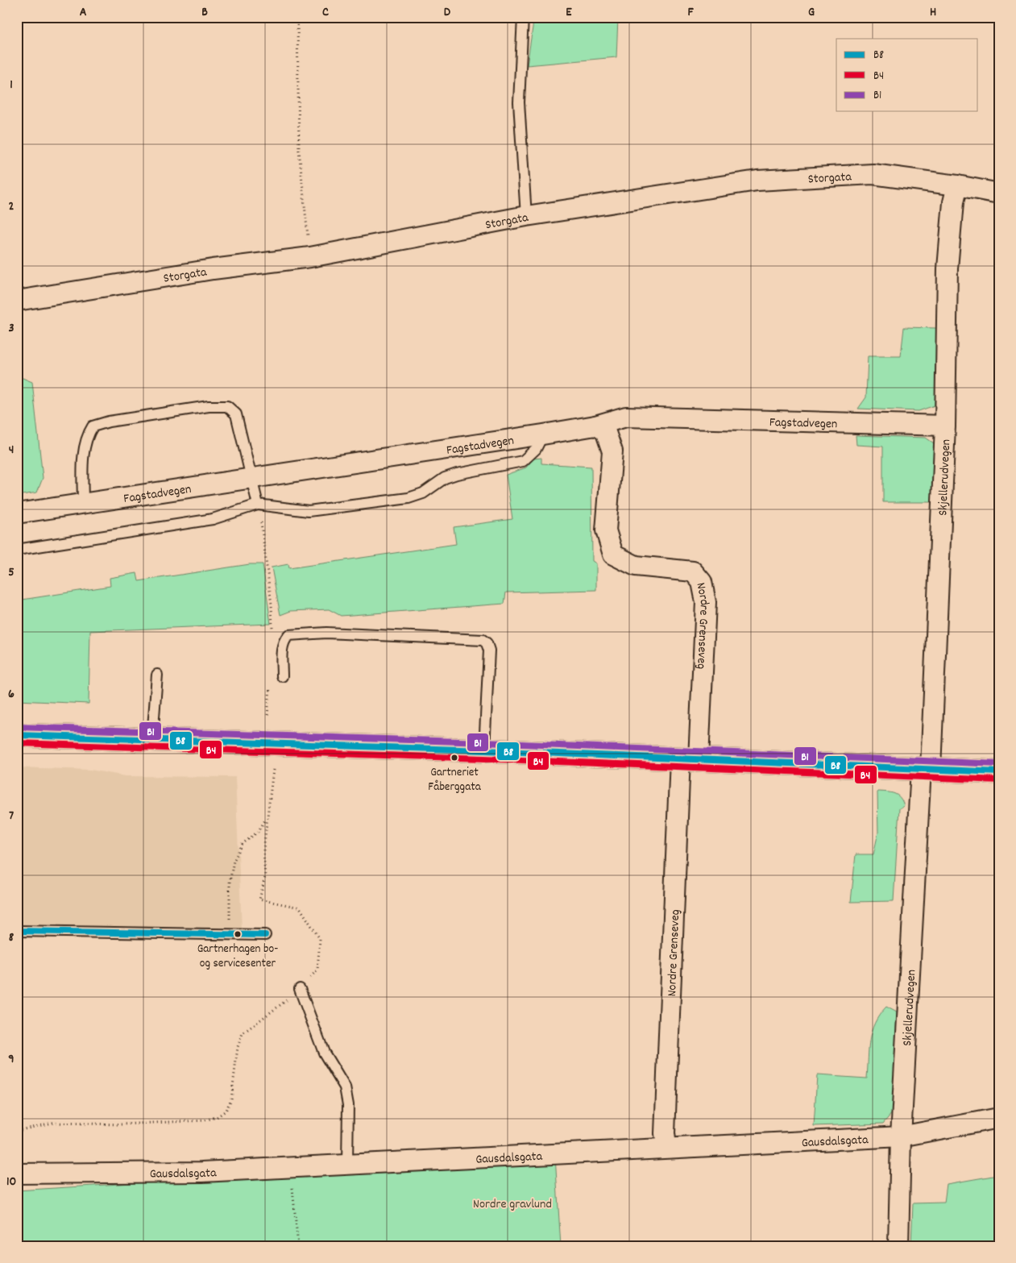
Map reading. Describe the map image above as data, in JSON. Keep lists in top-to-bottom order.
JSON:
{
  "streets": {
    "street": [
      "Storgata",
      "Fagstadvegen",
      "Skjellerudvegen",
      "Nordre Grenseveg",
      "Gausdalsgata"
    ]
  },
  "crossings": [
    ["Storgata", "Skjellerudvegen"],
    ["Fagstadvegen", "Skjellerudvegen"],
    ["Fagstadvegen", "Nordre Grenseveg"],
    ["Skjellerudvegen", "Gausdalsgata"],
    ["Nordre Grenseveg", "Gausdalsgata"]
  ],
  "parks": ["Nordre gravlund"],
  "places": ["Gartneriet Fåberggata", "Gartnerhagen bo- og servicesenter"],
  "lines": ["transit line B1", "transit line B8", "transit line B4"],
  "legend": ["B8", "B4", "B1"],
  "grid": {
    "columns": [
      "A",
      "B",
      "C",
      "D",
      "E",
      "F",
      "G",
      "H"
    ],
    "rows": [
      "1",
      "2",
      "3",
      "4",
      "5",
      "6",
      "7",
      "8",
      "9",
      "10"
    ]
  }
}
